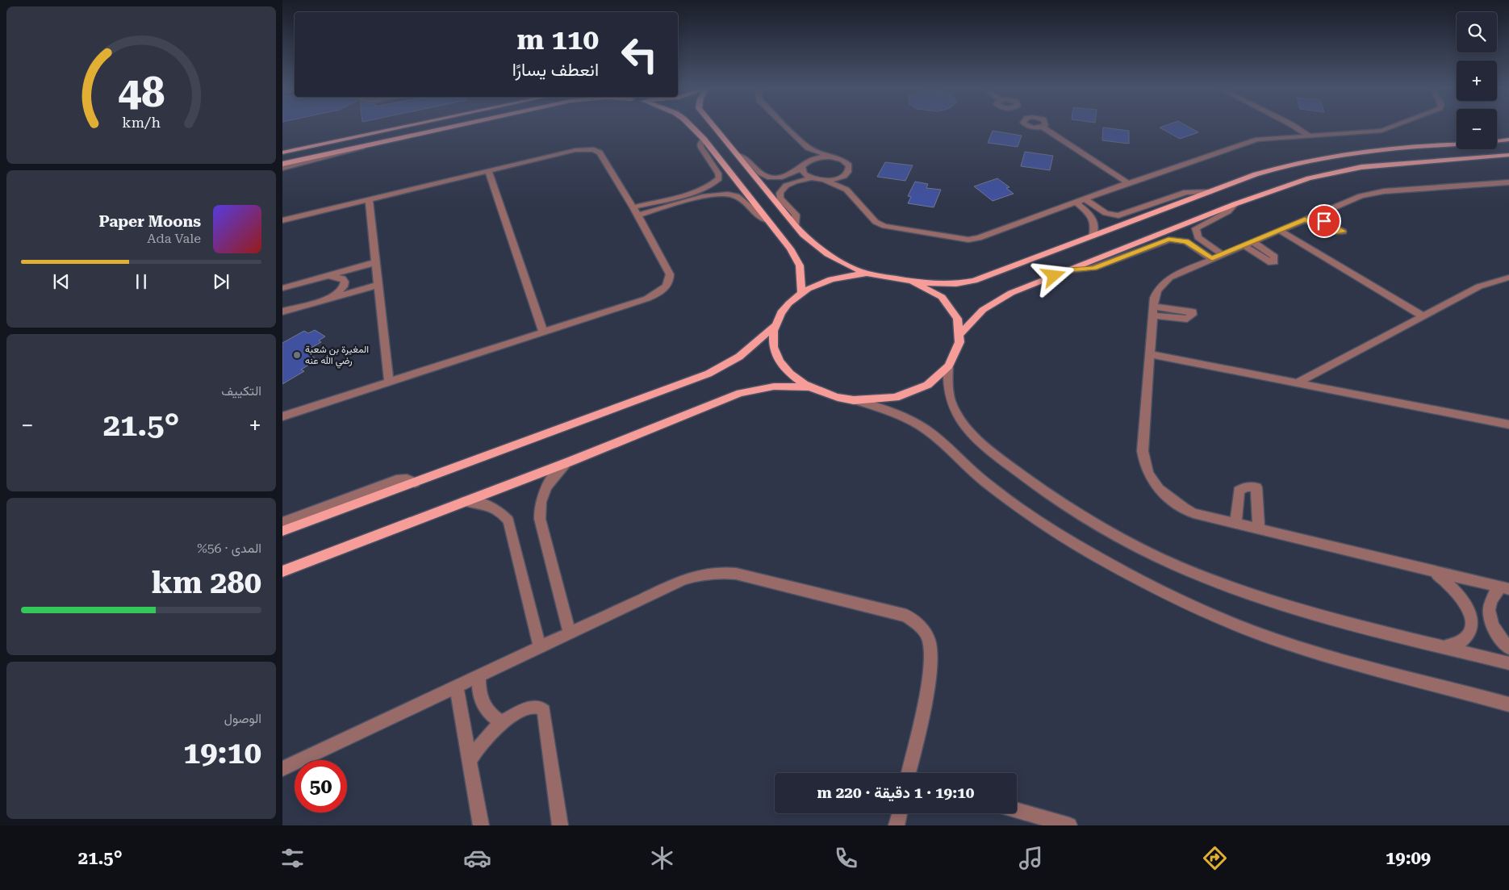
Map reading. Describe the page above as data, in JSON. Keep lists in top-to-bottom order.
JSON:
{
  "places": ["المغيرة بن شعبة رضي الله عنه"],
  "page": {
    "map_buttons": ["+", "−"],
    "turn": ["110 m", "انعطف يسارًا"],
    "song": ["Paper Moons", "Ada Vale"],
    "tile": [
      "التكييف",
      ["المدى · 56%", "280 km"],
      ["الوصول", "19:10"]
    ],
    "heat": ["−", "21.5°", "+"],
    "limit": "50",
    "trip": "19:10 · 1 دقيقة · 220 m",
    "tabs": ["19:09", "21.5°"],
    "gauge": ["48", "km/h"]
  }
}
